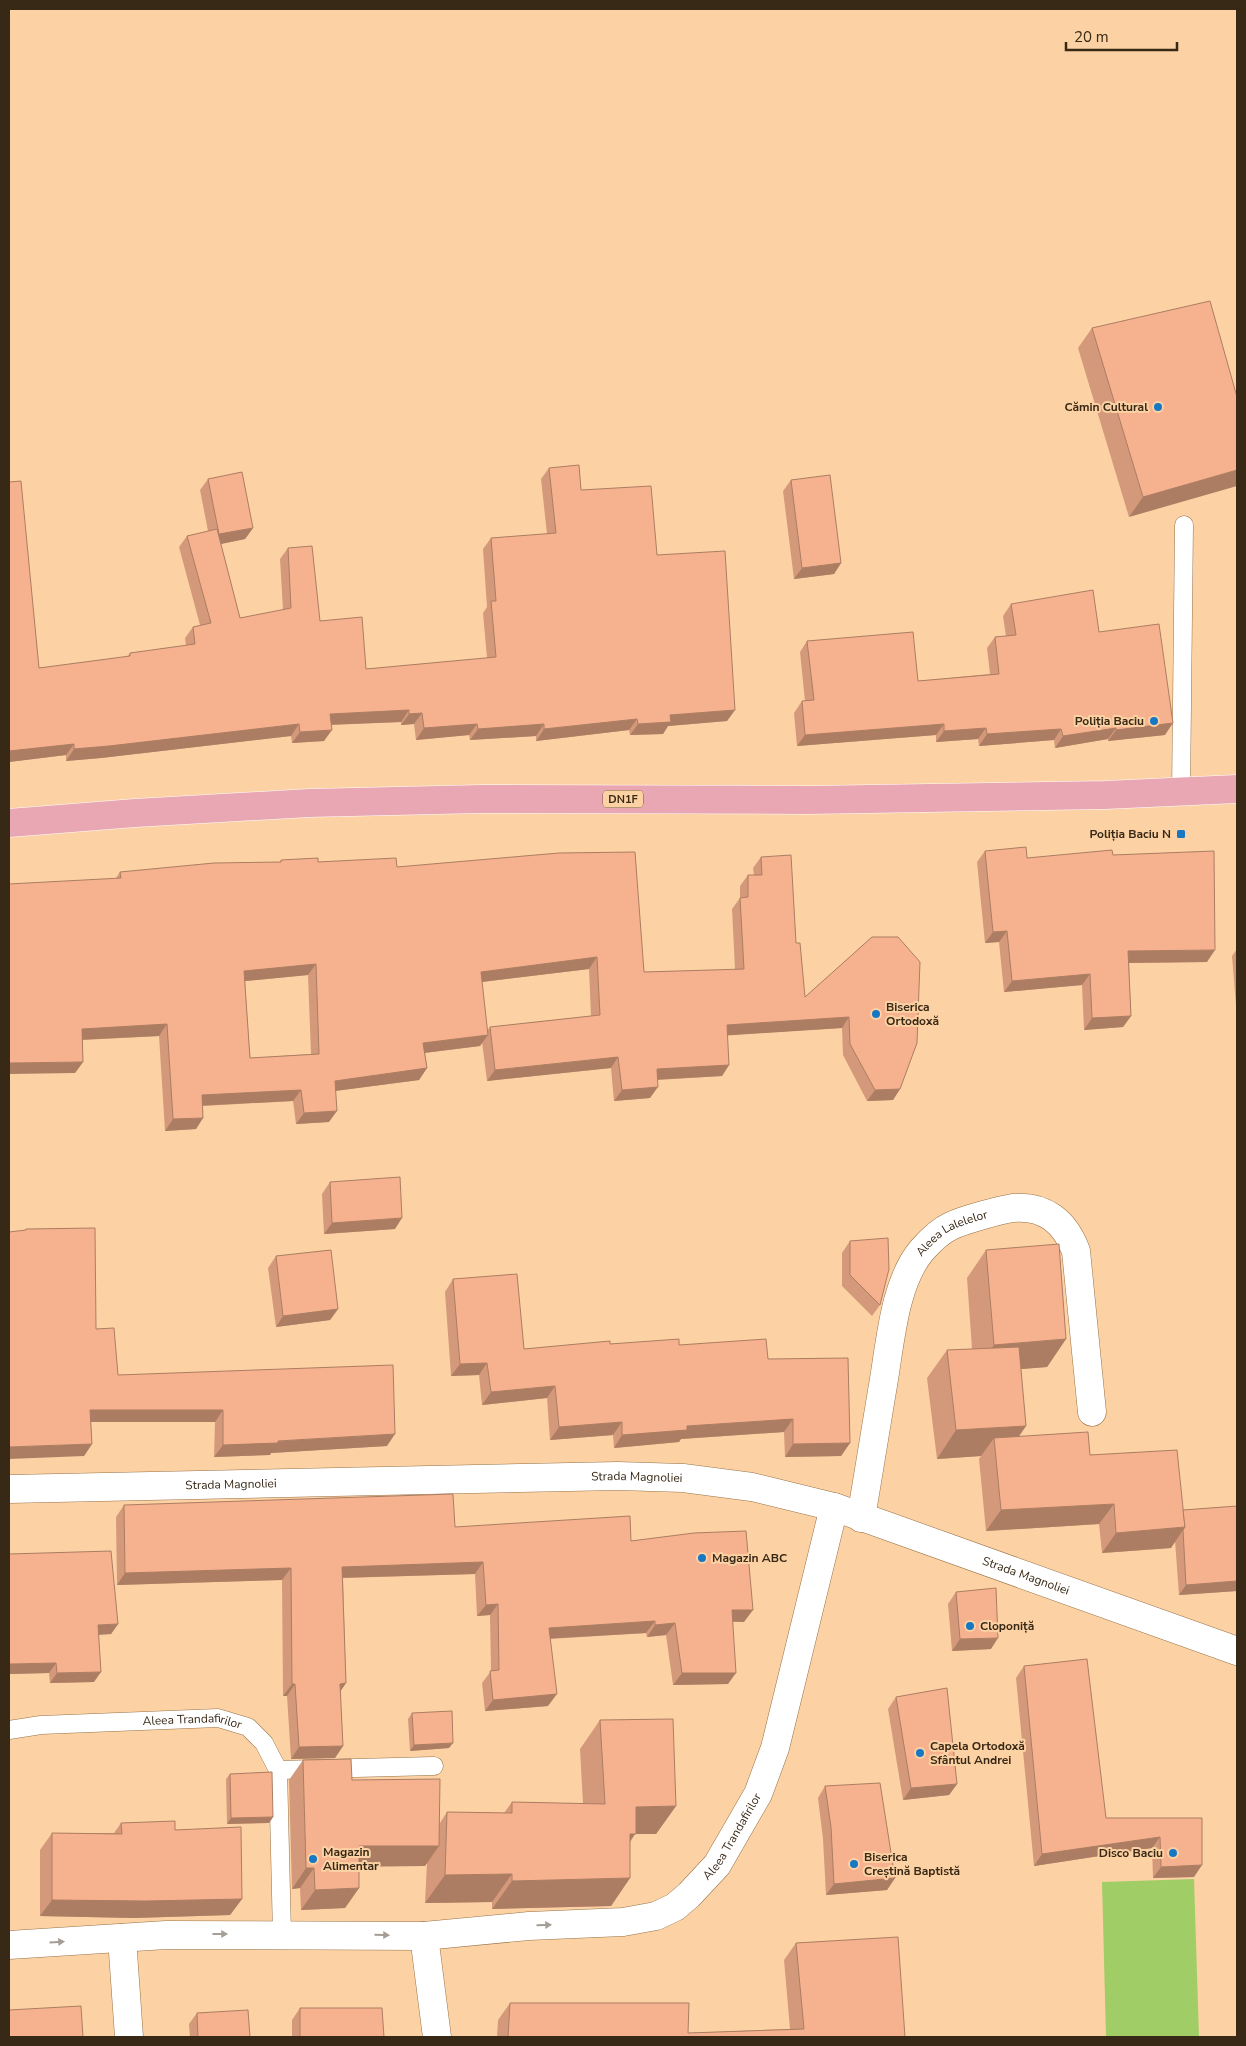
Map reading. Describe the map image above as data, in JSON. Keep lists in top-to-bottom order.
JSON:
{
  "streets": {
    "main road": ["DN1F"],
    "street": ["Aleea Lalelelor", "Strada Magnoliei", "Aleea Trandafirilor"]
  },
  "crossings": [
    ["Aleea Lalelelor", "Strada Magnoliei"],
    ["Strada Magnoliei", "Aleea Trandafirilor"]
  ],
  "one_way": ["Aleea Trandafirilor"],
  "places": {
    "other": [
      "Cămin Cultural",
      "Poliția Baciu",
      "Biserica Ortodoxă",
      "Magazin ABC",
      "Cloponiță",
      "Capela Ortodoxă Sfântul Andrei",
      "Disco Baciu",
      "Magazin Alimentar",
      "Biserica Creștină Baptistă"
    ],
    "transit": ["Poliția Baciu N"]
  },
  "scale_bar": "20 m"
}
